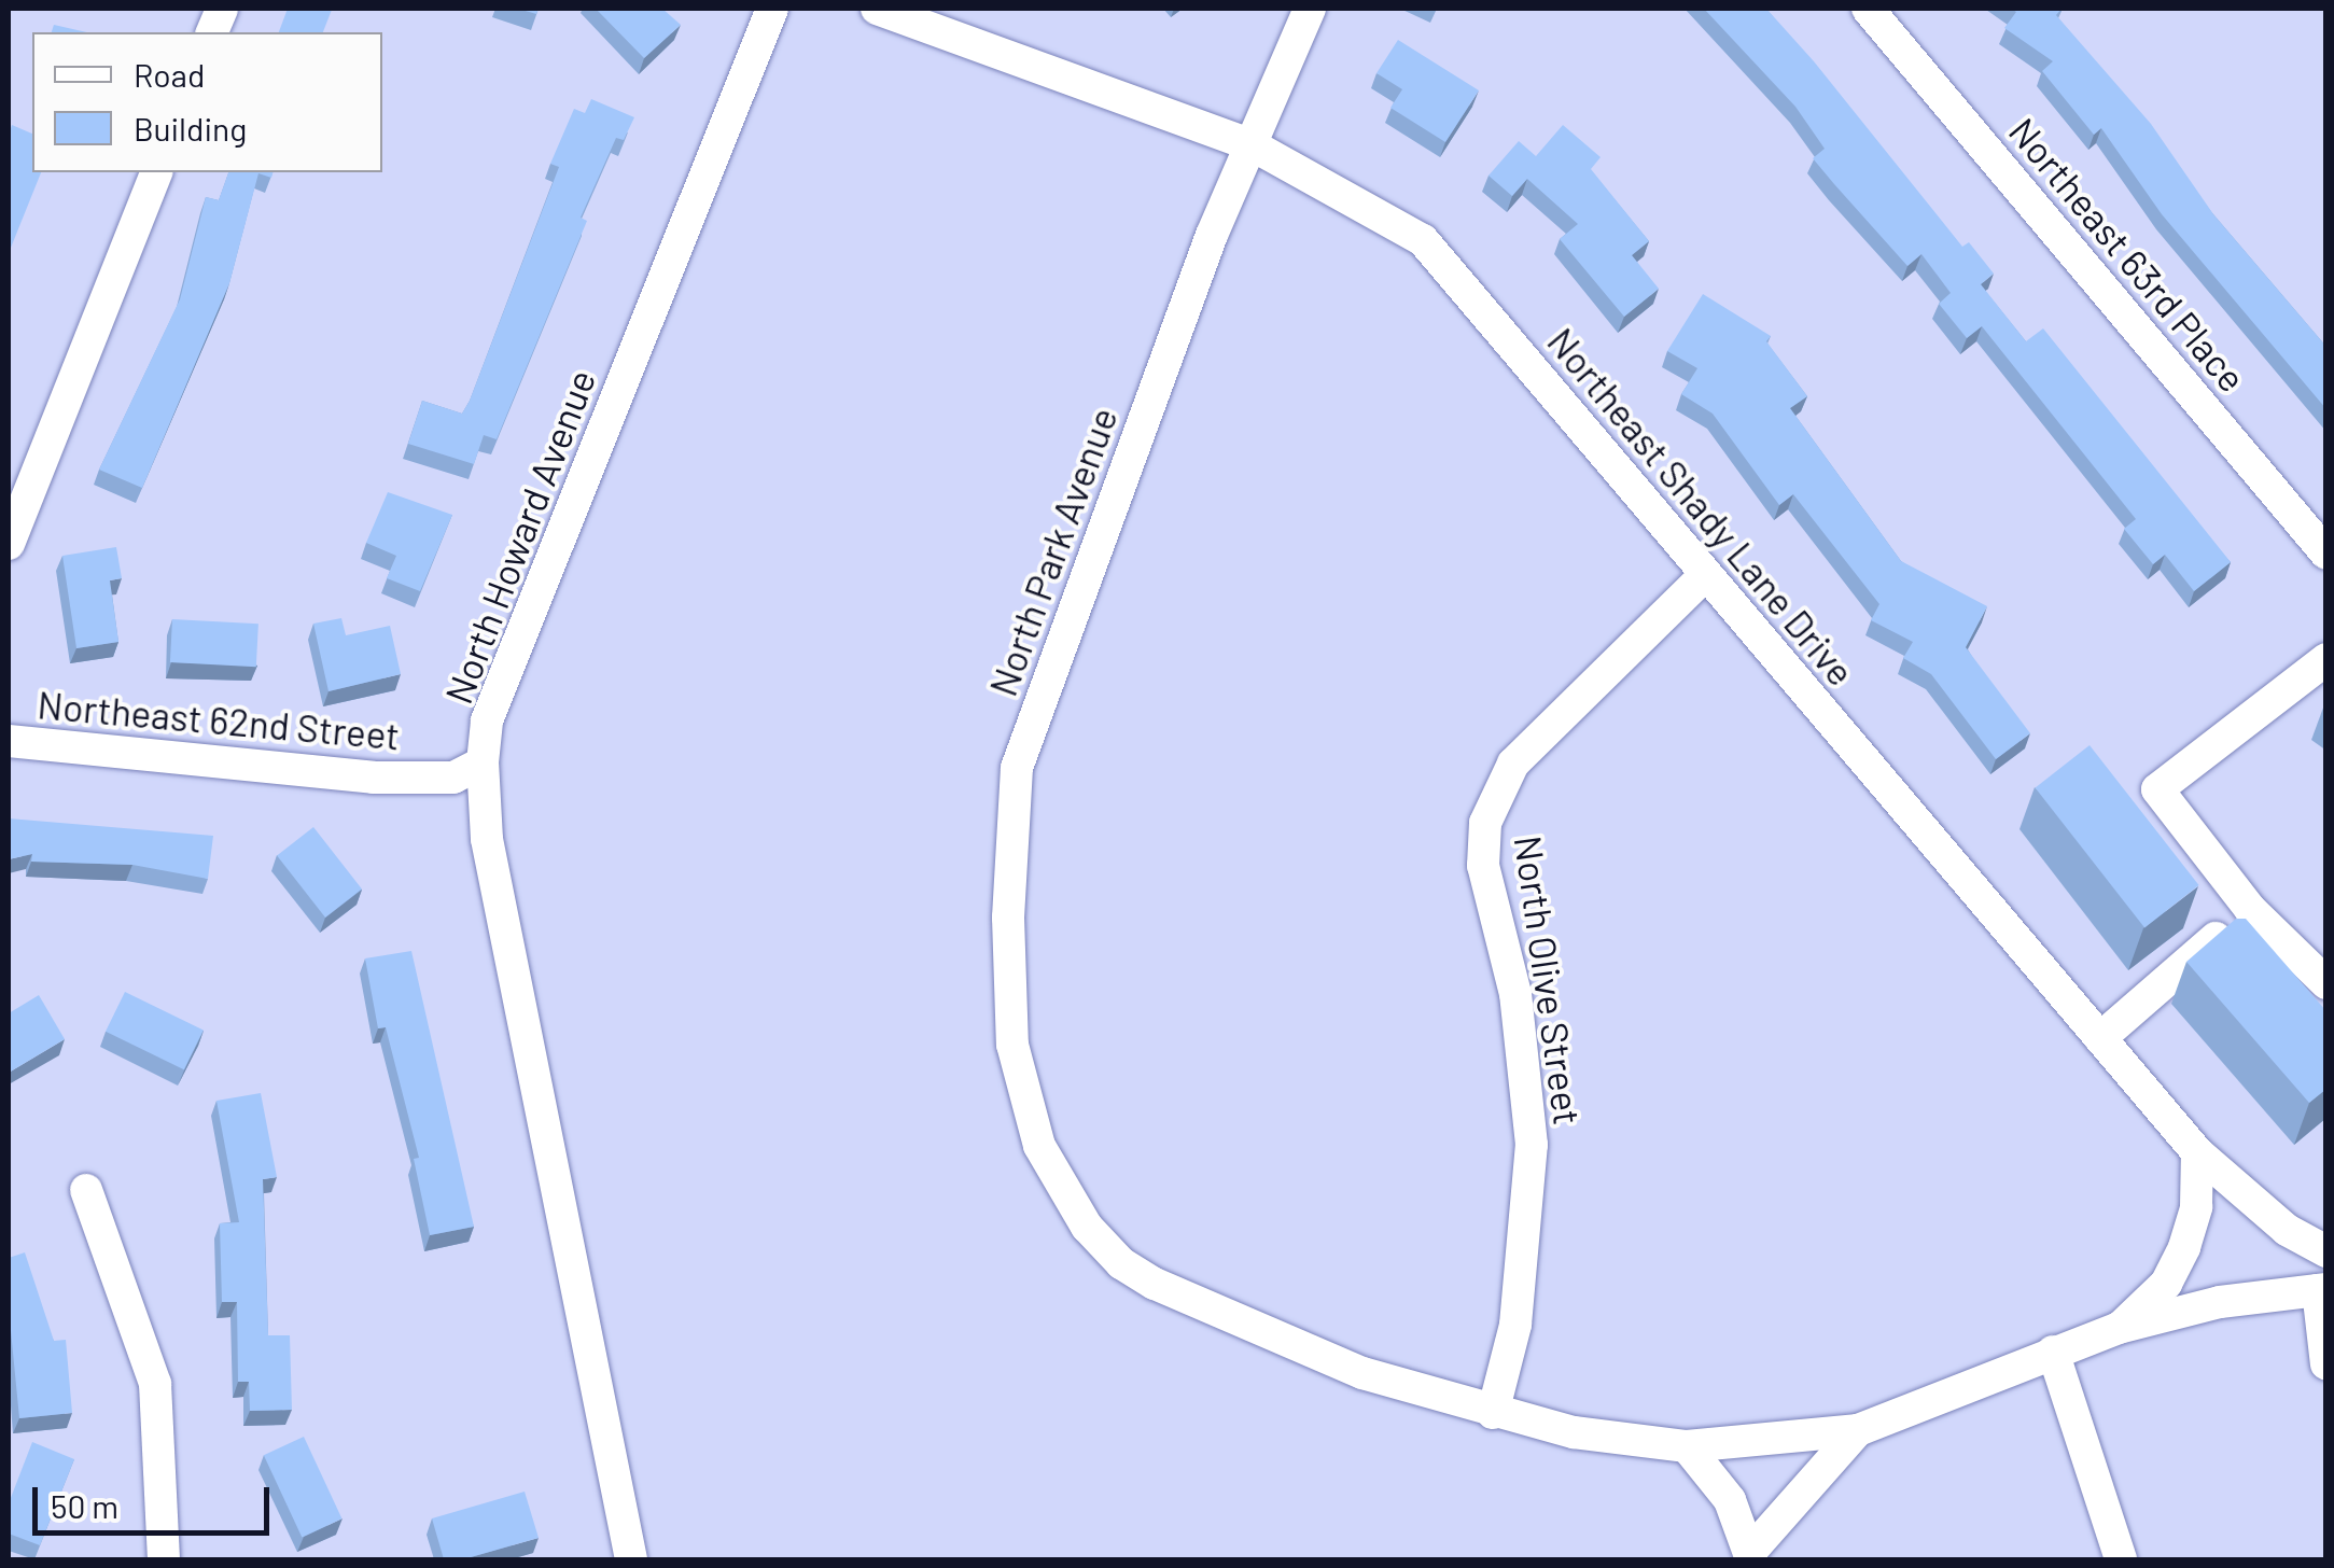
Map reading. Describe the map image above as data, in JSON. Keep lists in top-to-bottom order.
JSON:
{
  "streets": {
    "street": [
      "Northeast 63rd Place",
      "Northeast Shady Lane Drive",
      "North Howard Avenue",
      "North Park Avenue",
      "Northeast 62nd Street",
      "North Olive Street"
    ]
  },
  "crossings": [
    ["Northeast Shady Lane Drive", "North Park Avenue"],
    ["Northeast Shady Lane Drive", "North Olive Street"],
    ["North Howard Avenue", "Northeast 62nd Street"],
    ["North Park Avenue", "North Olive Street"]
  ],
  "legend": ["Road", "Building"],
  "scale_bar": "50 m"
}
